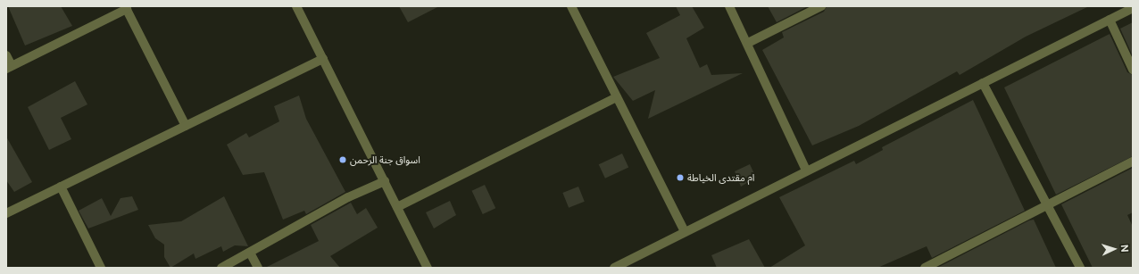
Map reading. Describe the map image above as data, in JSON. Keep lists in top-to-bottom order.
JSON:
{
  "places": ["اسواق جنة الرحمن", "ام مقتدى الخياطة"],
  "north": "right"
}
